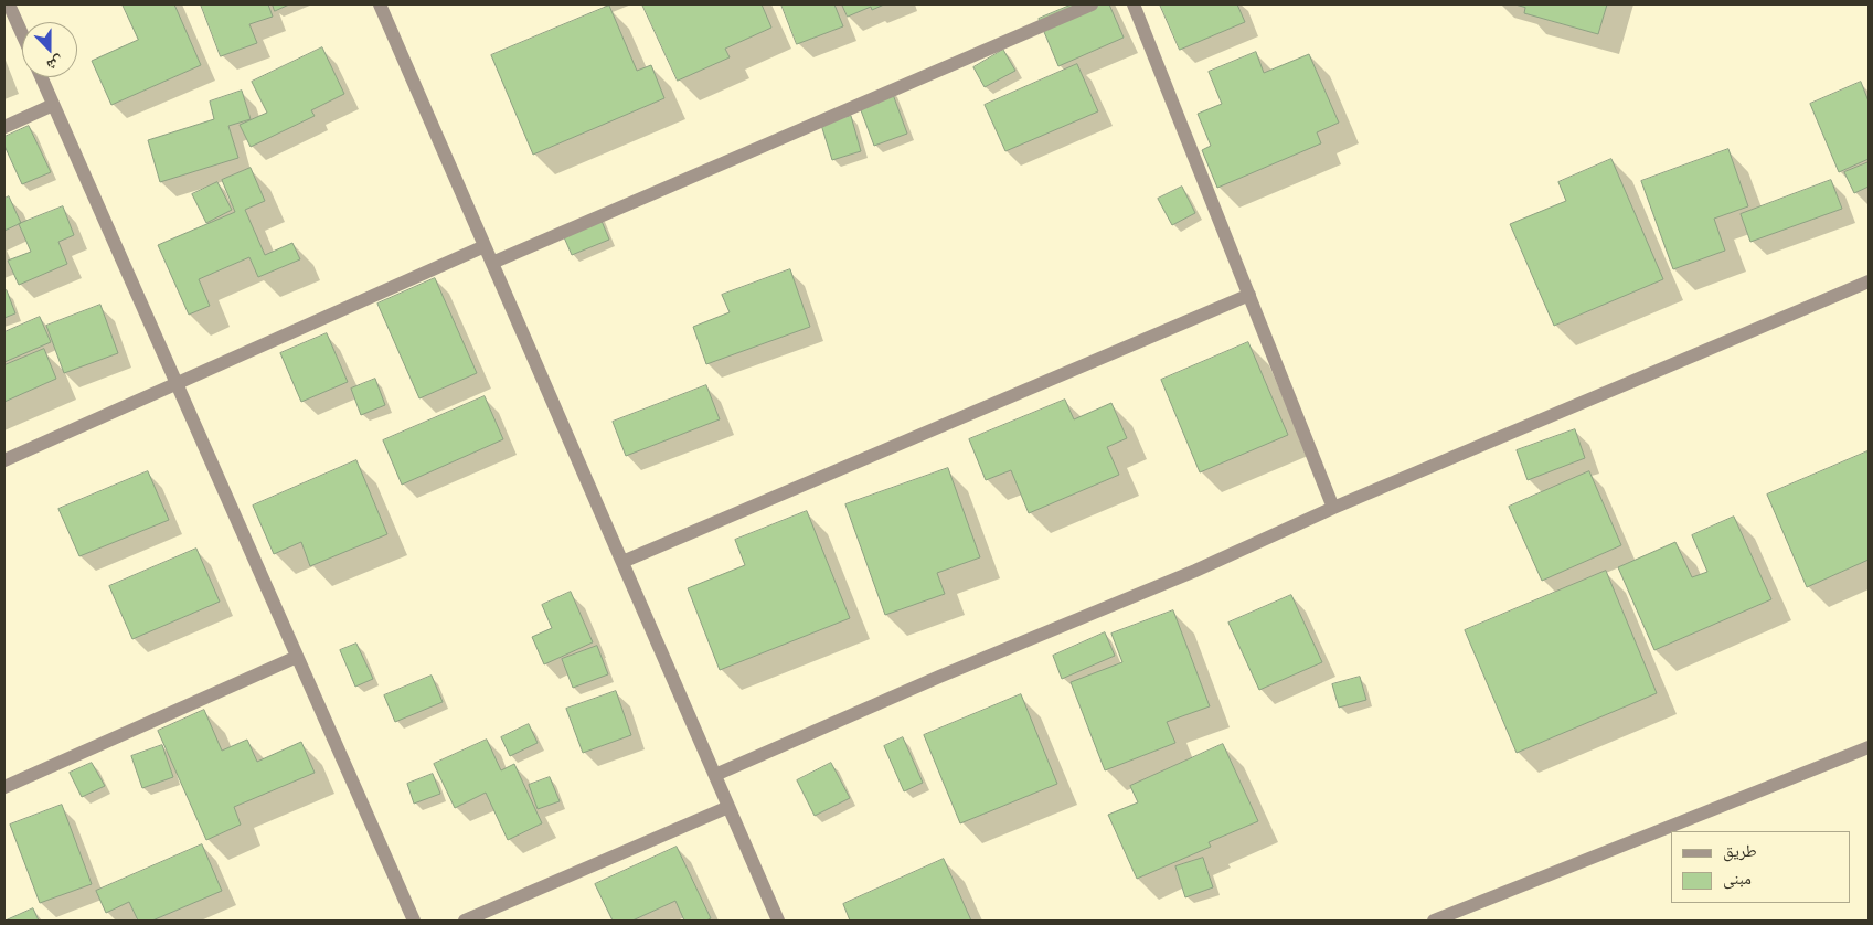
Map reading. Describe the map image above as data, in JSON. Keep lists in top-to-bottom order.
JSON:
{
  "legend": ["طريق", "مبنى"],
  "north": "bottom"
}
